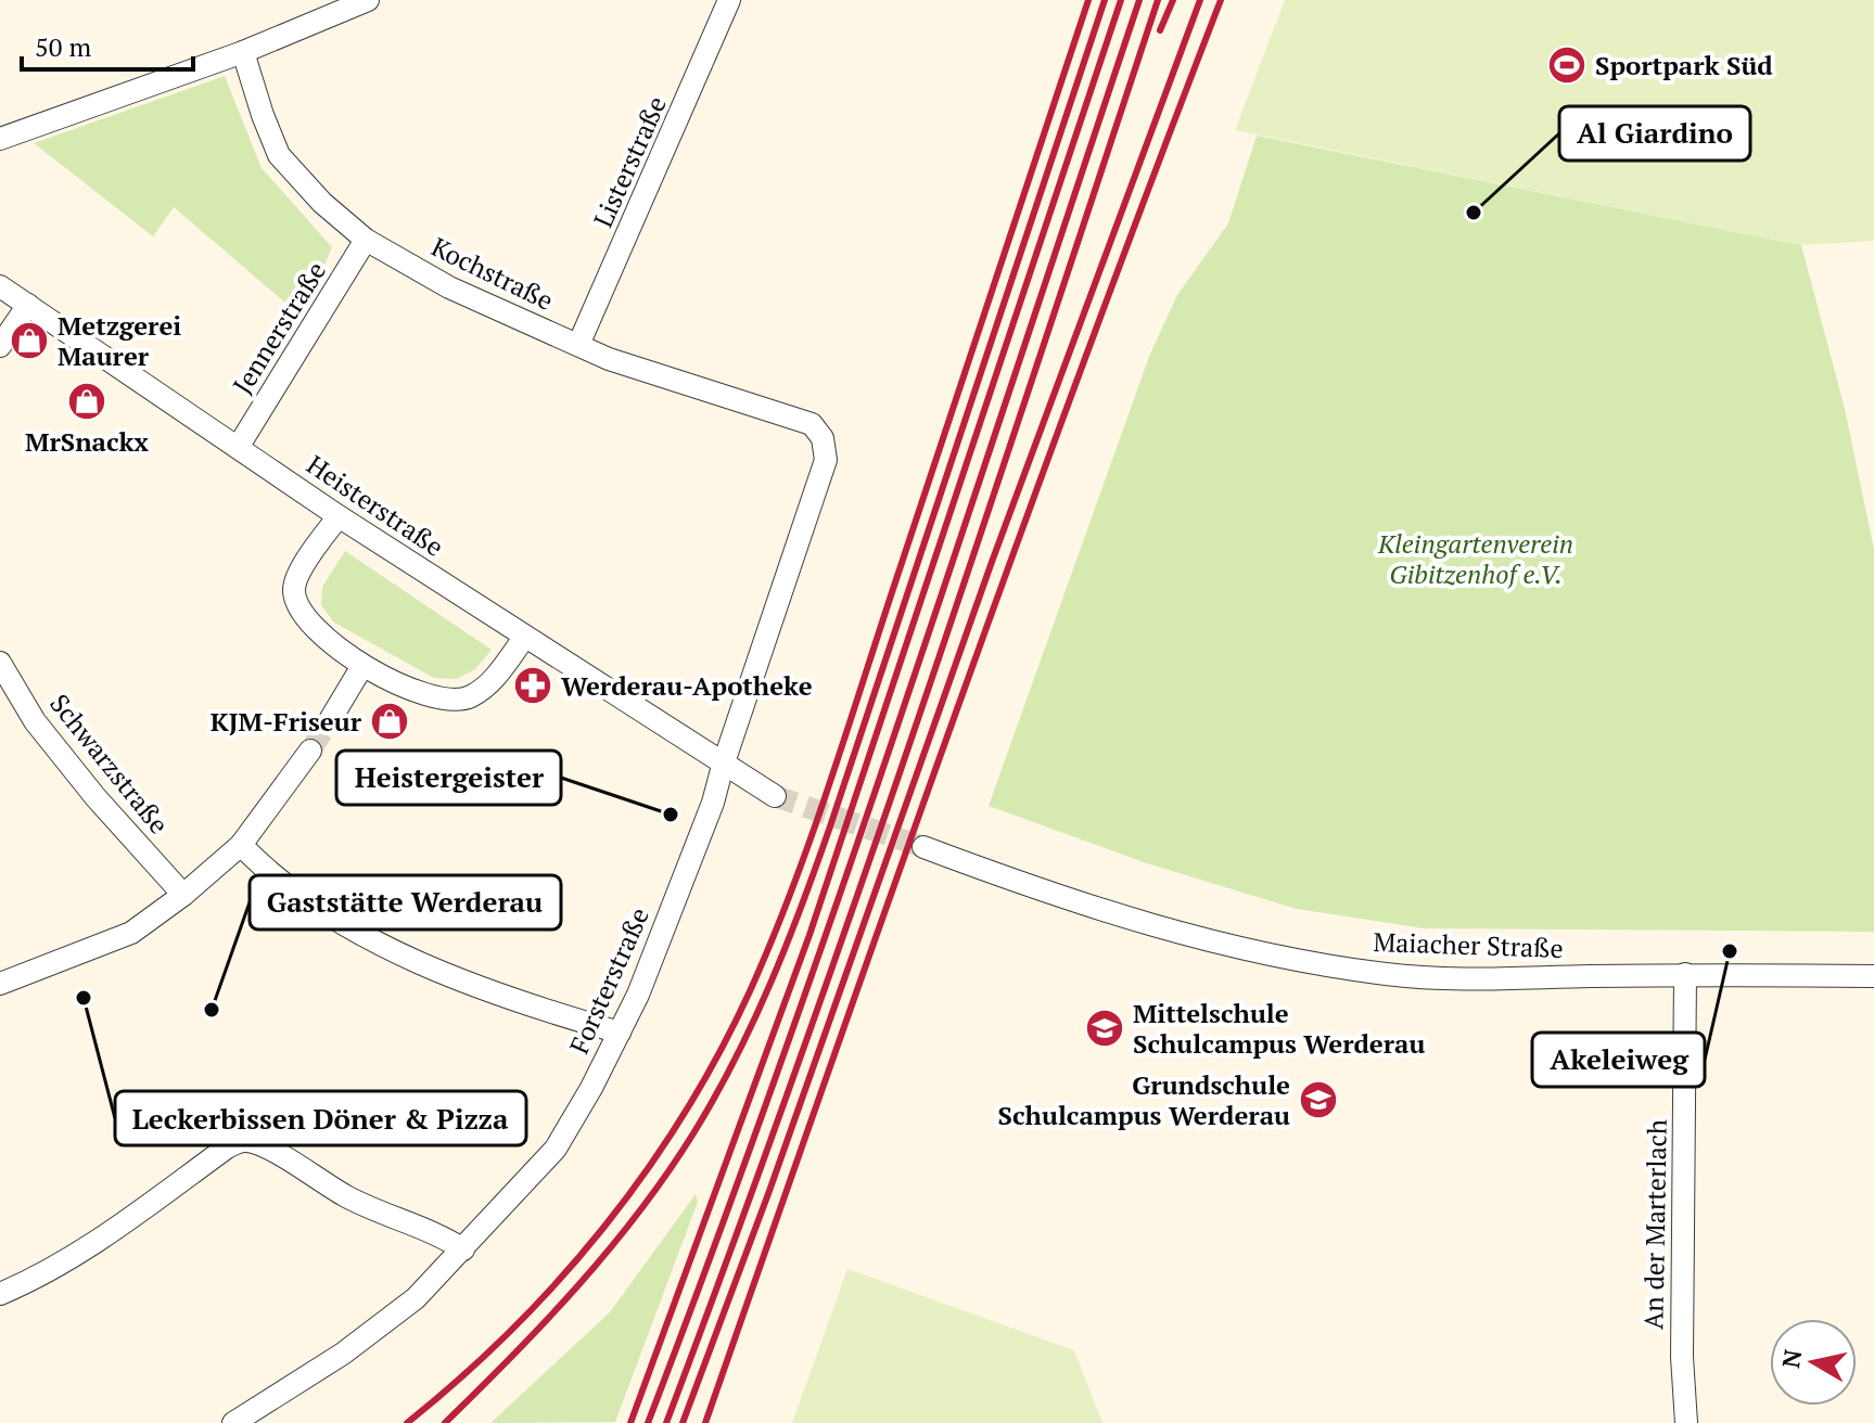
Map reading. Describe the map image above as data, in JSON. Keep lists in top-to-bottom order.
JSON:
{
  "streets": {
    "street": [
      "Listerstraße",
      "Kochstraße",
      "Jennerstraße",
      "Heisterstraße",
      "Schwarzstraße",
      "Maiacher Straße",
      "Forsterstraße",
      "An der Marterlach"
    ]
  },
  "crossings": [
    ["Listerstraße", "Kochstraße"],
    ["Kochstraße", "Jennerstraße"],
    ["Kochstraße", "Forsterstraße"],
    ["Jennerstraße", "Heisterstraße"],
    ["Heisterstraße", "Forsterstraße"],
    ["Maiacher Straße", "An der Marterlach"]
  ],
  "parks": ["Kleingartenverein Gibitzenhof e.V."],
  "places": {
    "sports": ["Sportpark Süd"],
    "other": [
      "Al Giardino",
      "Heistergeister",
      "Akeleiweg",
      "Leckerbissen Döner & Pizza",
      "Gaststätte Werderau"
    ],
    "shop": ["Metzgerei Maurer", "MrSnackx", "KJM-Friseur"],
    "pharmacy": ["Werderau-Apotheke"],
    "school or university": ["Mittelschule Schulcampus Werderau", "Grundschule Schulcampus Werderau"]
  },
  "scale_bar": "50 m",
  "north": "left"
}
